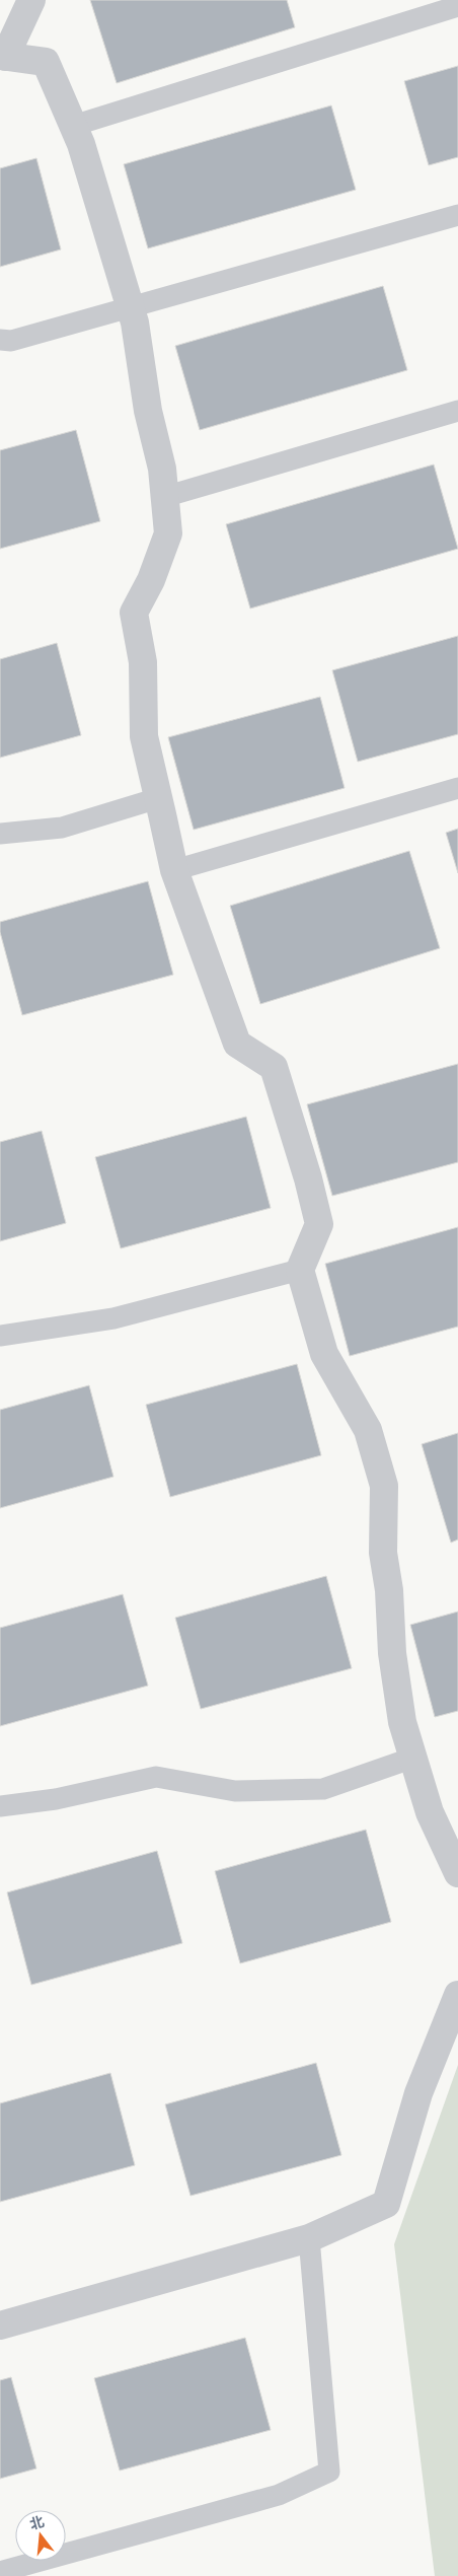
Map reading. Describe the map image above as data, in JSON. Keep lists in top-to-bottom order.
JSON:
{
  "north": "top"
}
